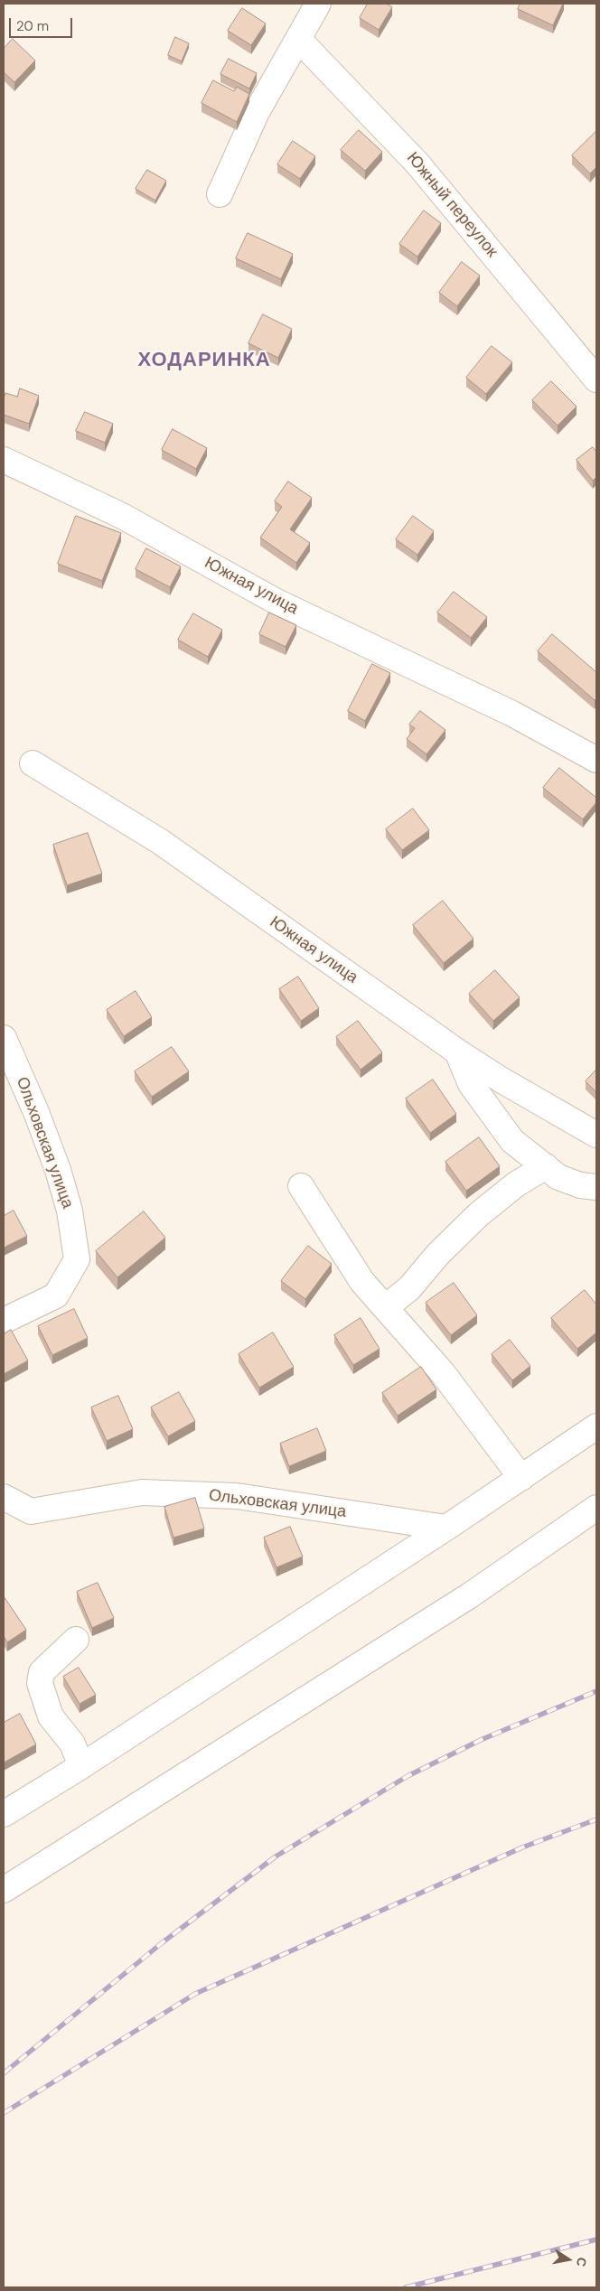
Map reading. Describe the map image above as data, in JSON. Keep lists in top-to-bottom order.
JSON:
{
  "streets": {
    "street": ["Южный переулок", "Южная улица", "Ольховская улица"]
  },
  "districts": ["ХОДАРИНКА"],
  "scale_bar": "20 m",
  "north": "right"
}
